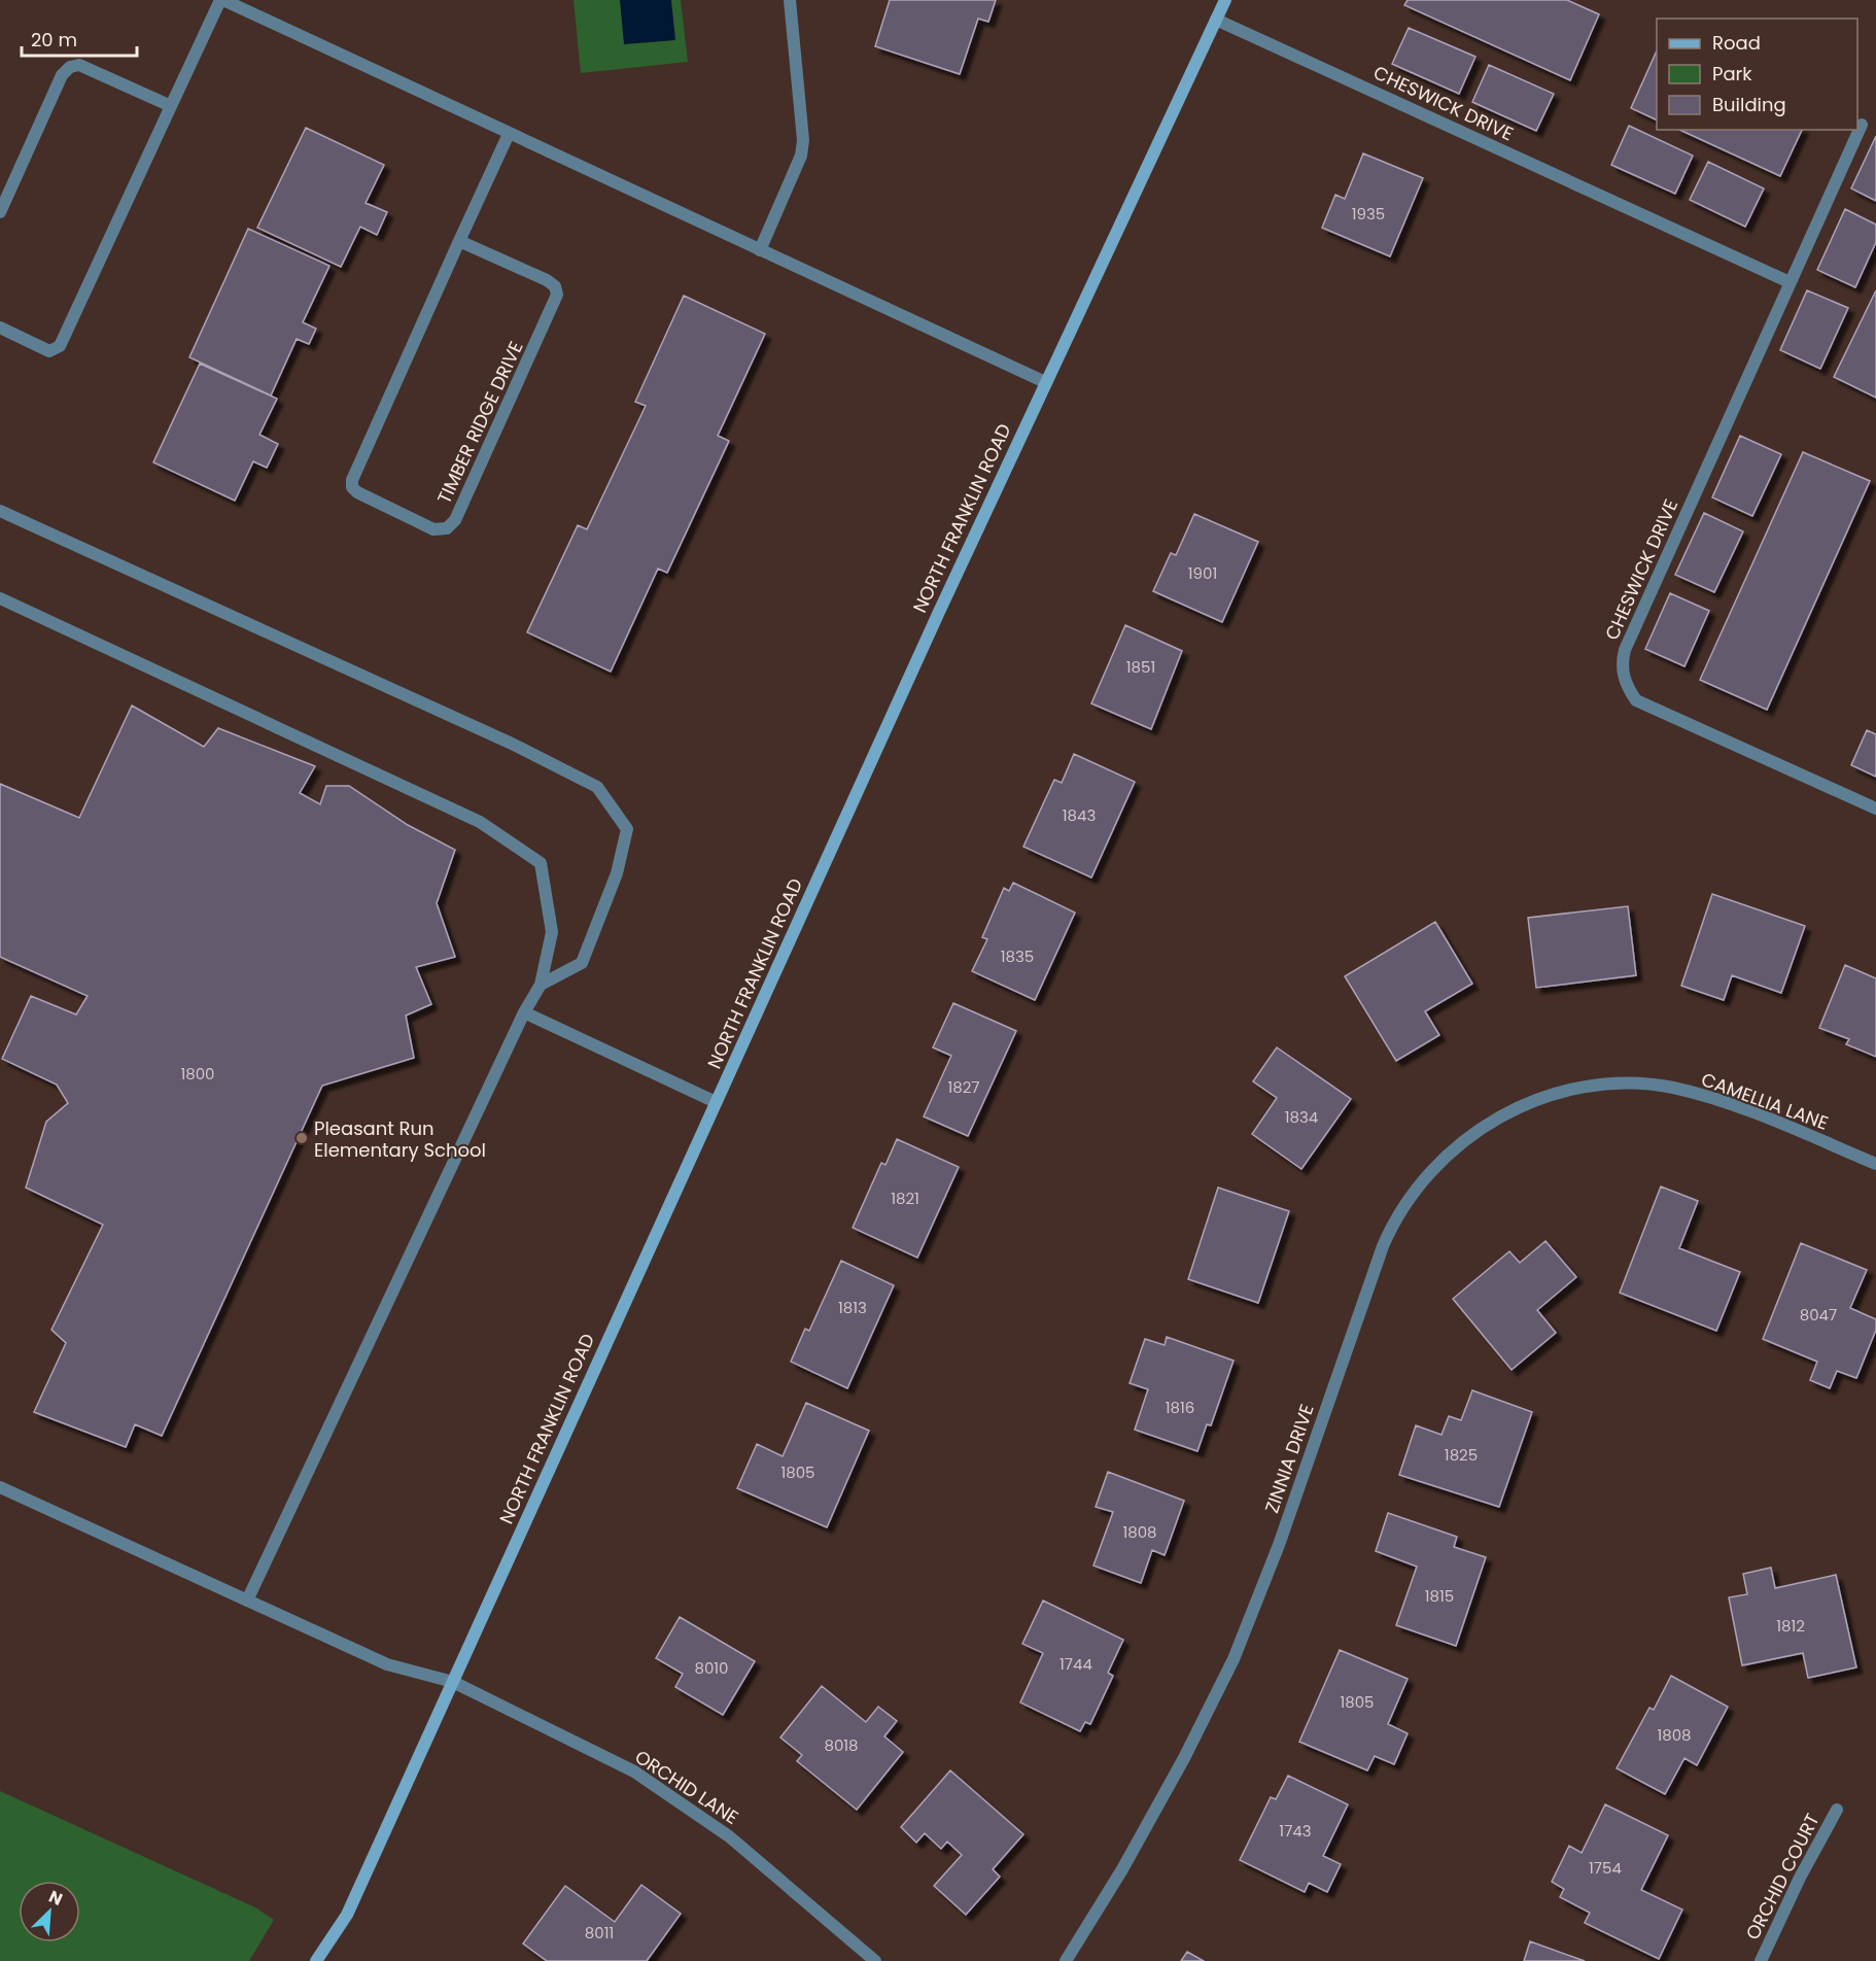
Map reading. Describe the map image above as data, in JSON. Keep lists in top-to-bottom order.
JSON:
{
  "streets": {
    "main road": ["NORTH FRANKLIN ROAD"],
    "street": [
      "CHESWICK DRIVE",
      "TIMBER RIDGE DRIVE",
      "CAMELLIA LANE",
      "ZINNIA DRIVE",
      "ORCHID LANE",
      "ORCHID COURT"
    ]
  },
  "crossings": [
    ["CHESWICK DRIVE", "NORTH FRANKLIN ROAD"],
    ["NORTH FRANKLIN ROAD", "ORCHID LANE"],
    ["CAMELLIA LANE", "ZINNIA DRIVE"]
  ],
  "places": ["Pleasant Run Elementary School"],
  "house_numbers": [
    "1935",
    "1901",
    "1851",
    "1843",
    "1835",
    "1800",
    "1827",
    "1834",
    "1821",
    "1813",
    "8047",
    "1816",
    "1825",
    "1805",
    "1808",
    "1815",
    "1812",
    "1744",
    "8010",
    "1805",
    "1808",
    "8018",
    "1743",
    "1754",
    "8011"
  ],
  "legend": ["Road", "Park", "Building"],
  "scale_bar": "20 m",
  "north": "top right"
}
